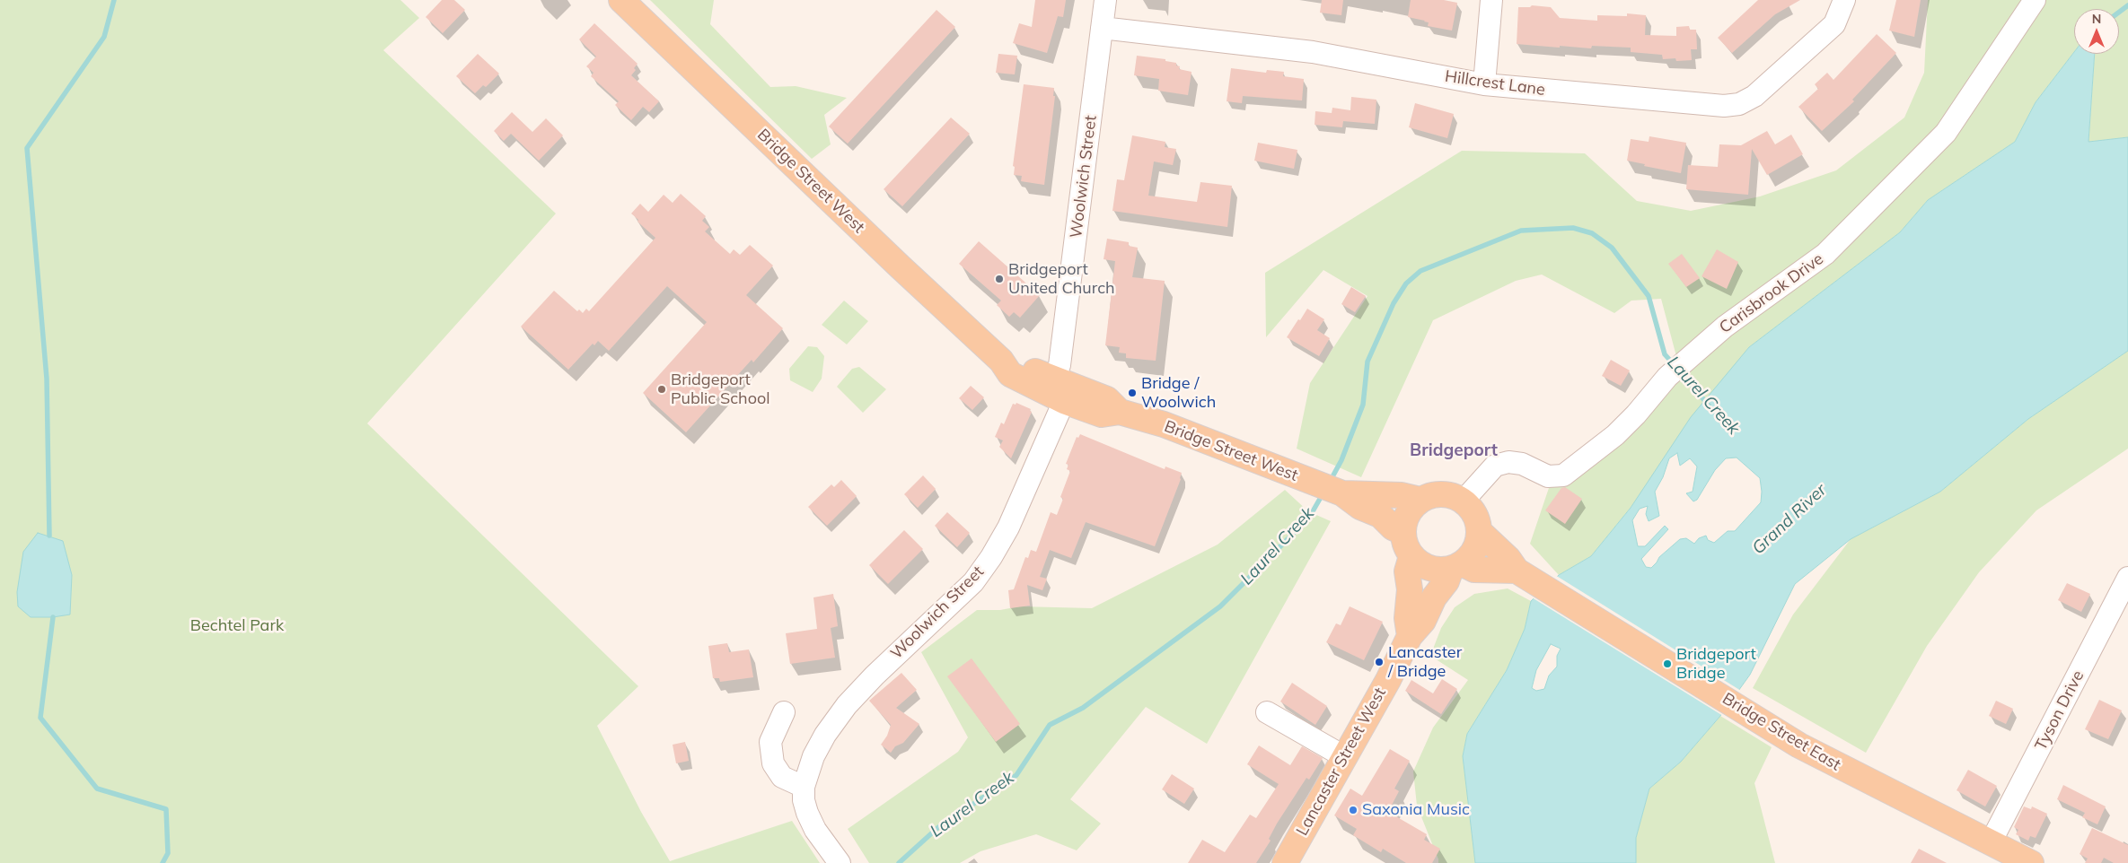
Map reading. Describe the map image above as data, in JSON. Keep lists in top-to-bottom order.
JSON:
{
  "streets": {
    "main road": ["Bridge Street West", "Bridge Street East", "Lancaster Street West"],
    "street": [
      "Hillcrest Lane",
      "Woolwich Street",
      "Carisbrook Drive",
      "Tyson Drive"
    ]
  },
  "crossings": [
    ["Hillcrest Lane", "Woolwich Street"],
    ["Woolwich Street", "Bridge Street West"],
    ["Bridge Street West", "Carisbrook Drive"],
    ["Bridge Street West", "Bridge Street East"],
    ["Bridge Street West", "Lancaster Street West"],
    ["Carisbrook Drive", "Bridge Street East"],
    ["Carisbrook Drive", "Lancaster Street West"],
    ["Tyson Drive", "Bridge Street East"],
    ["Bridge Street East", "Lancaster Street West"]
  ],
  "districts": ["Bridgeport"],
  "water": ["Laurel Creek", "Grand River"],
  "parks": ["Bechtel Park"],
  "places": [
    "Bridgeport United Church",
    "Bridgeport Public School",
    "Bridge / Woolwich",
    "Lancaster / Bridge",
    "Bridgeport Bridge",
    "Saxonia Music"
  ],
  "north": "top"
}
